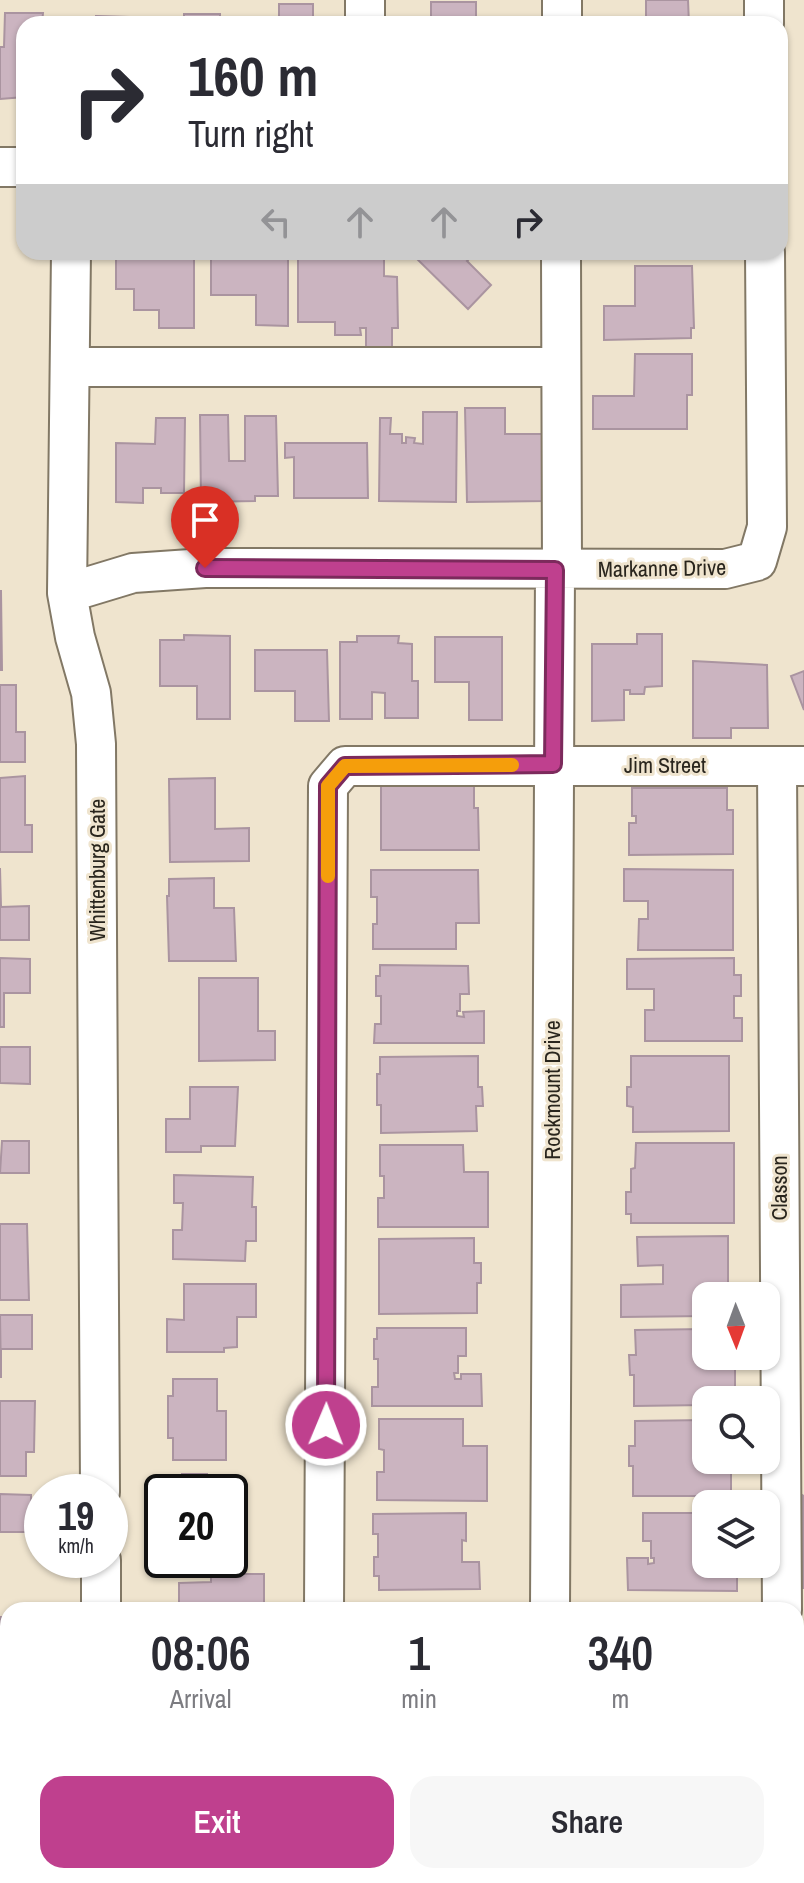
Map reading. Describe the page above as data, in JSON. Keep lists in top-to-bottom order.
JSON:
{
  "streets": {
    "street": [
      "Markanne Drive",
      "Jim Street",
      "Whittenburg Gate",
      "Rockmount Drive",
      "Classon"
    ]
  },
  "crossings": [
    ["Markanne Drive", "Whittenburg Gate"],
    ["Markanne Drive", "Rockmount Drive"],
    ["Jim Street", "Rockmount Drive"],
    ["Jim Street", "Classon"]
  ],
  "north": "bottom",
  "page": {
    "turn": ["160 m", "Turn right"],
    "speed": "19 km/h",
    "limit": "20",
    "eta": [
      "08:06",
      "Arrival",
      "1",
      "min",
      "340",
      "m"
    ],
    "buttons": ["Exit", "Share"]
  }
}
